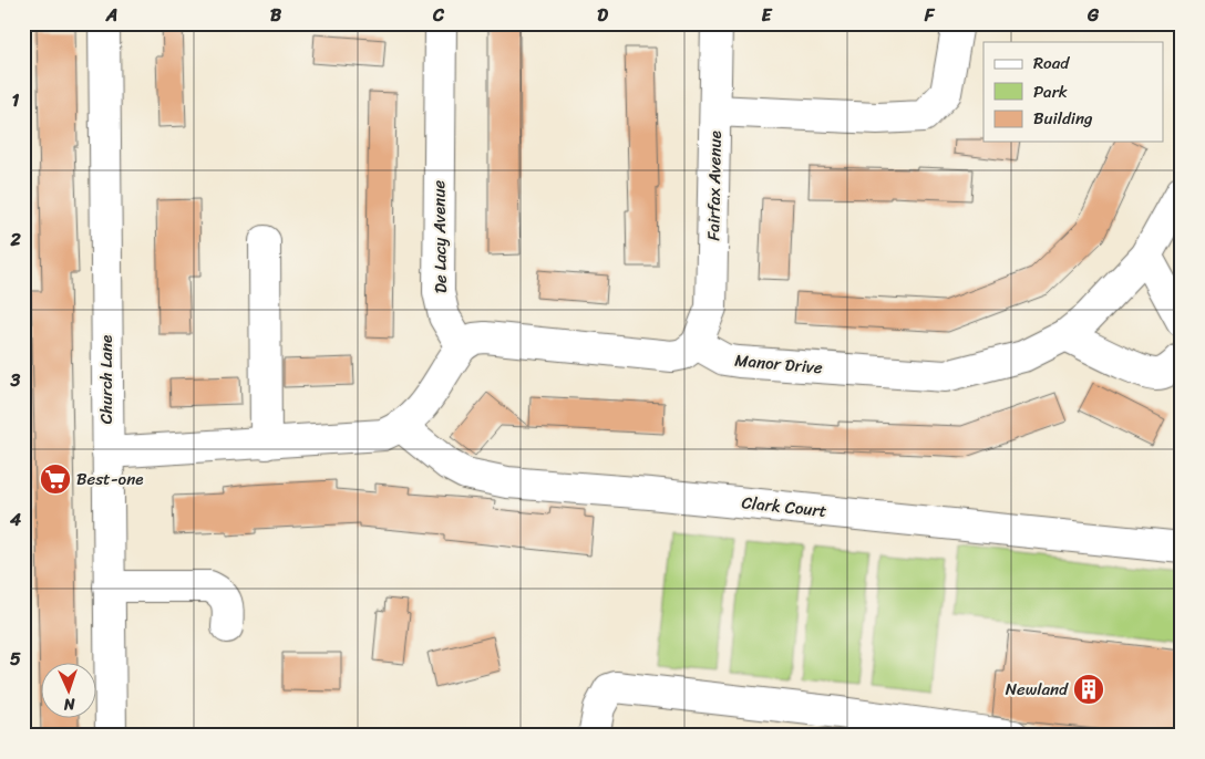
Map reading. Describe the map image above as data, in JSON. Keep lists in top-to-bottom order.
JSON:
{
  "streets": {
    "street": [
      "Fairfax Avenue",
      "De Lacy Avenue",
      "Manor Drive",
      "Church Lane",
      "Clark Court"
    ]
  },
  "crossings": [
    ["Fairfax Avenue", "Manor Drive"]
  ],
  "places": {
    "supermarket": ["Best-one"],
    "building": ["Newland"]
  },
  "legend": ["Road", "Park", "Building"],
  "north": "bottom",
  "grid": {
    "columns": [
      "A",
      "B",
      "C",
      "D",
      "E",
      "F",
      "G"
    ],
    "rows": [
      "1",
      "2",
      "3",
      "4",
      "5"
    ]
  }
}
